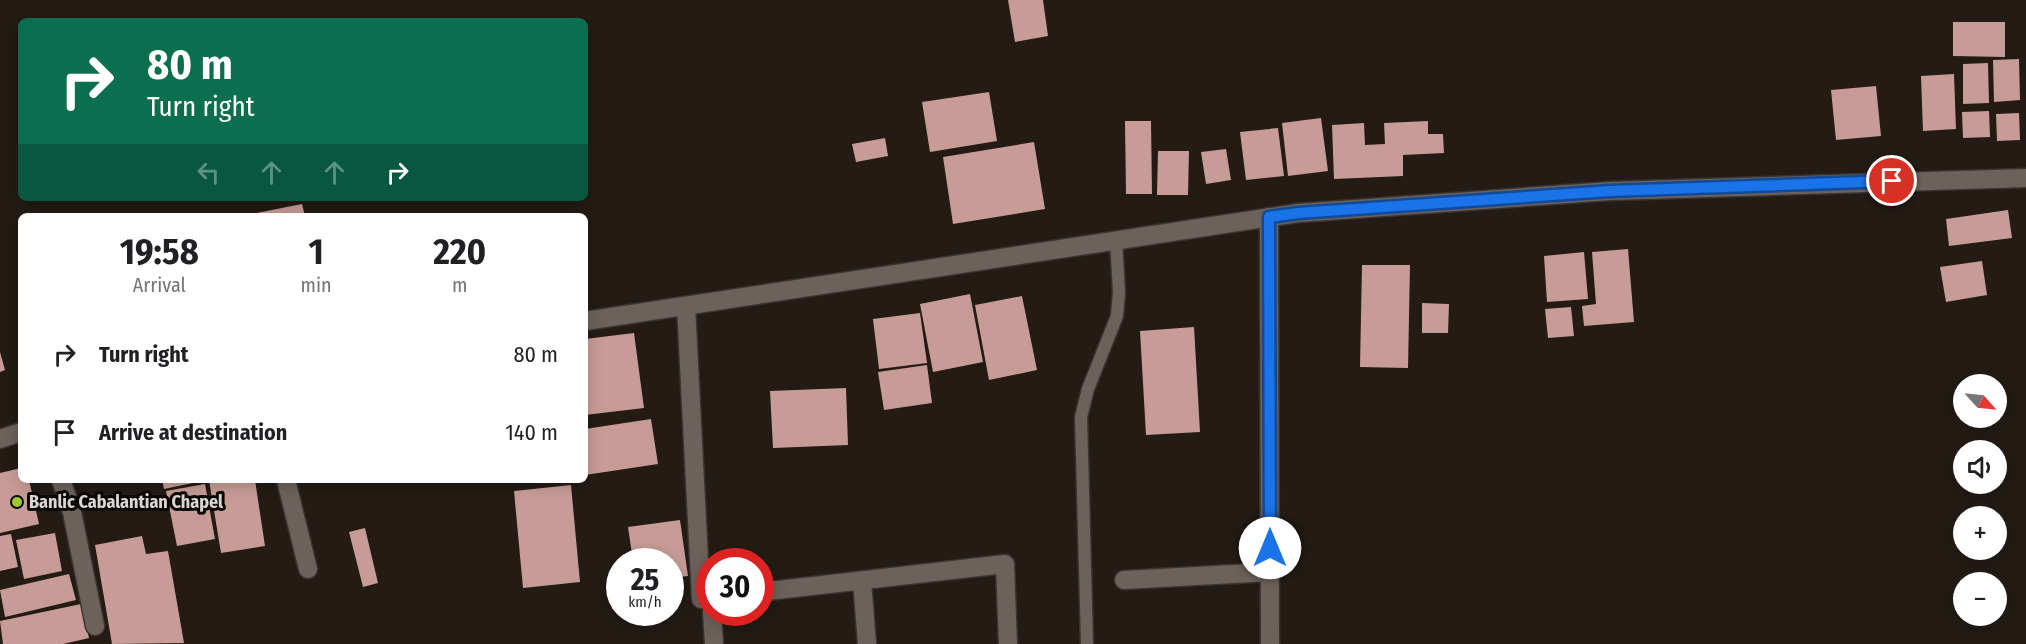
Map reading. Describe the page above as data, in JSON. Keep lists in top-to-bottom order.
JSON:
{
  "places": ["Banlic Cabalantian Chapel"],
  "north": "bottom right",
  "page": {
    "turn": ["80 m", "Turn right"],
    "eta": [
      "19:58",
      "Arrival",
      "1",
      "min",
      "220",
      "m"
    ],
    "list": [
      {
        "name": "Turn right",
        "value": "80 m"
      },
      {
        "name": "Arrive at destination",
        "value": "140 m"
      }
    ],
    "map_buttons": ["+", "−"],
    "speed": "25 km/h",
    "limit": "30"
  }
}
